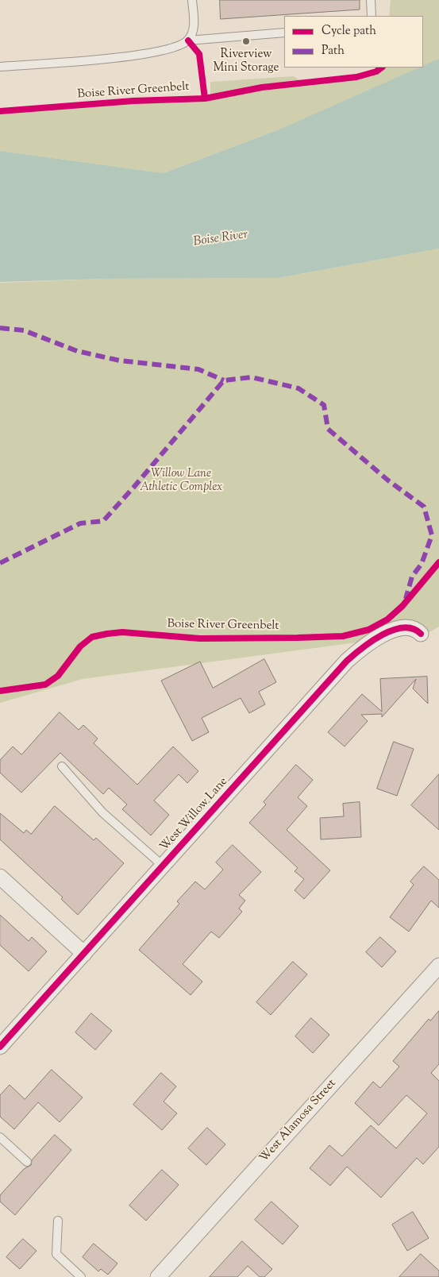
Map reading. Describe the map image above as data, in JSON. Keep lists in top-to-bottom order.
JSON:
{
  "streets": {
    "street": ["West Willow Lane", "West Alamosa Street"],
    "cycle path": ["Boise River Greenbelt"]
  },
  "water": ["Boise River"],
  "parks": ["Willow Lane Athletic Complex"],
  "places": ["Riverview Mini Storage"],
  "legend": ["Cycle path", "Path"]
}
